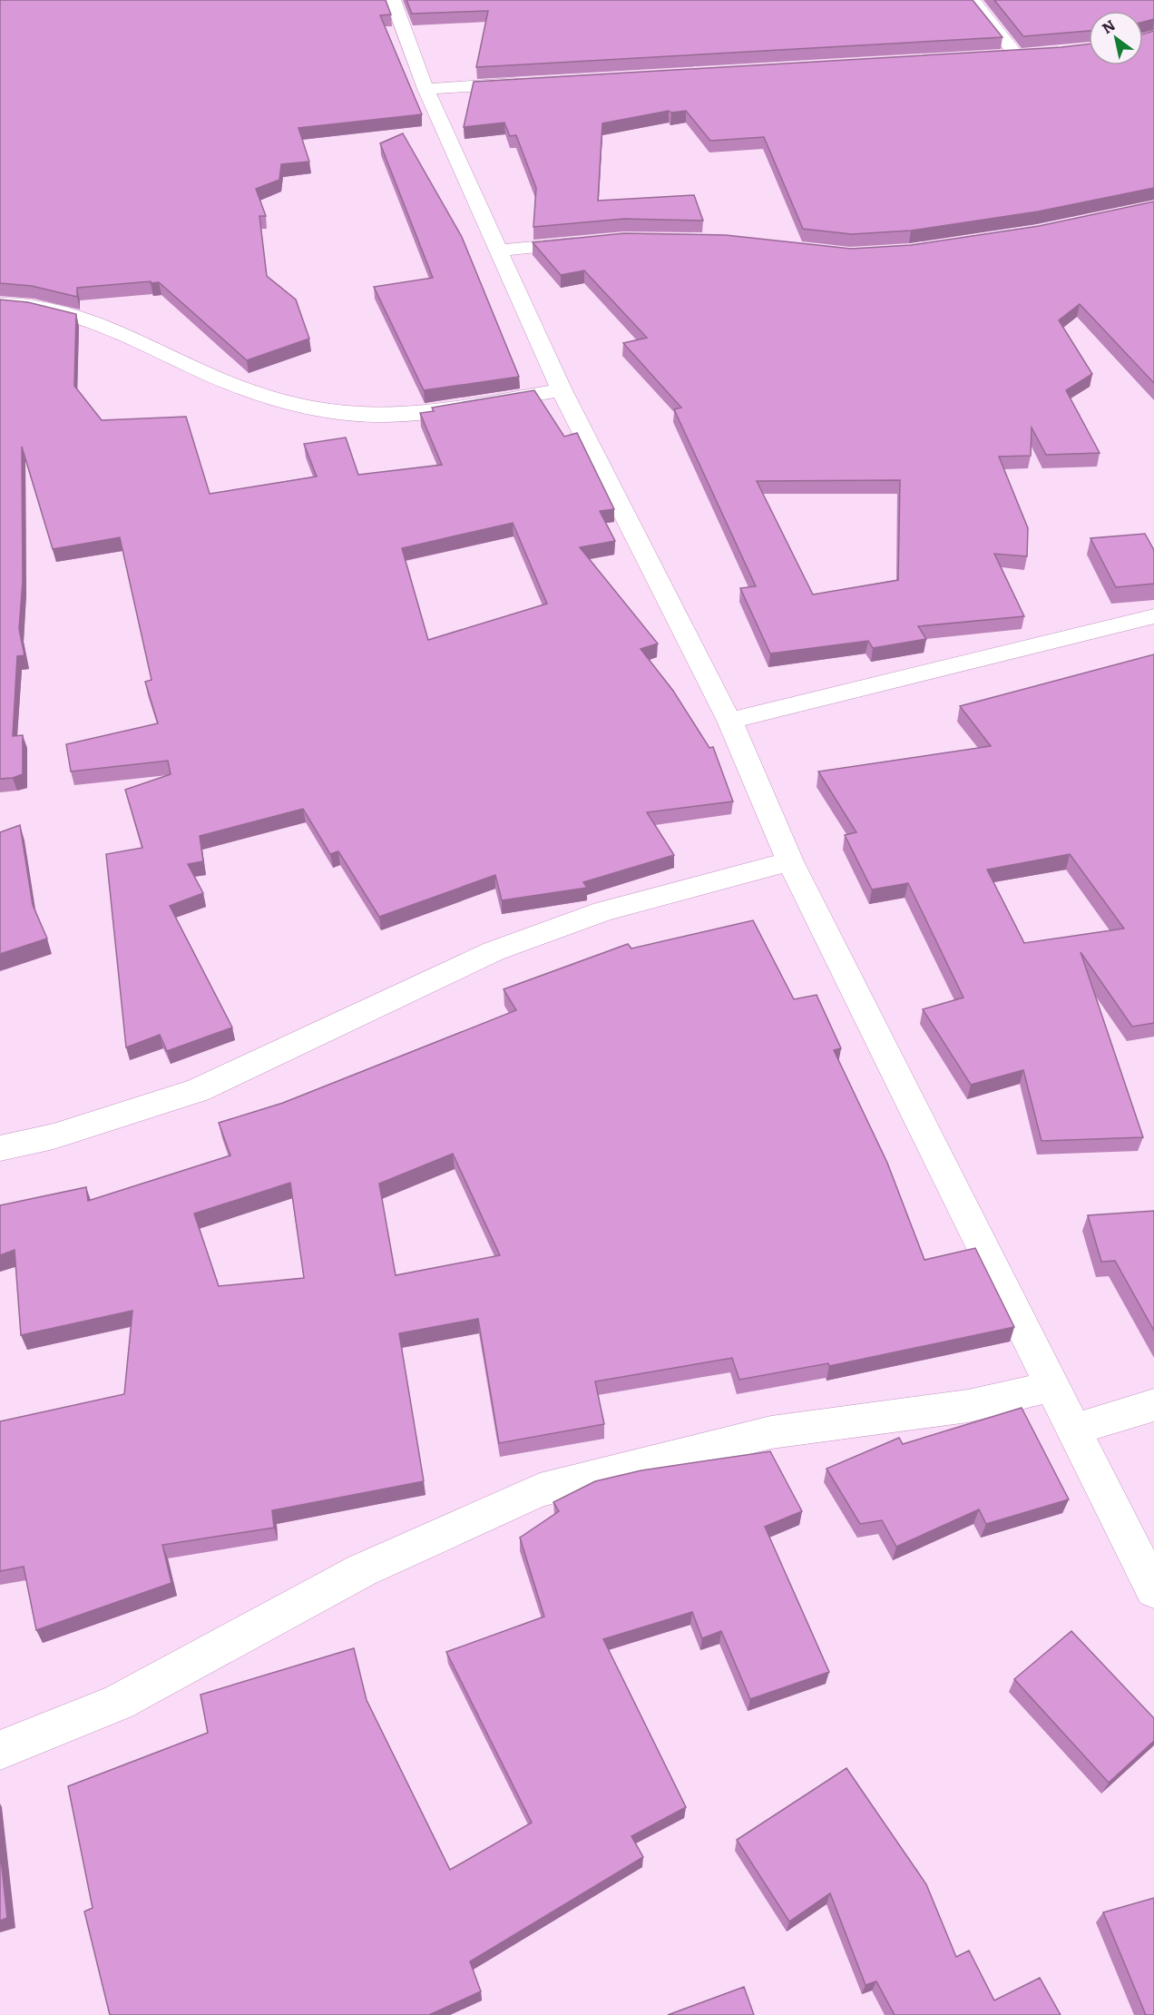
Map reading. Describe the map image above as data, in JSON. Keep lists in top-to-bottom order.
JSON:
{
  "north": "top left"
}
